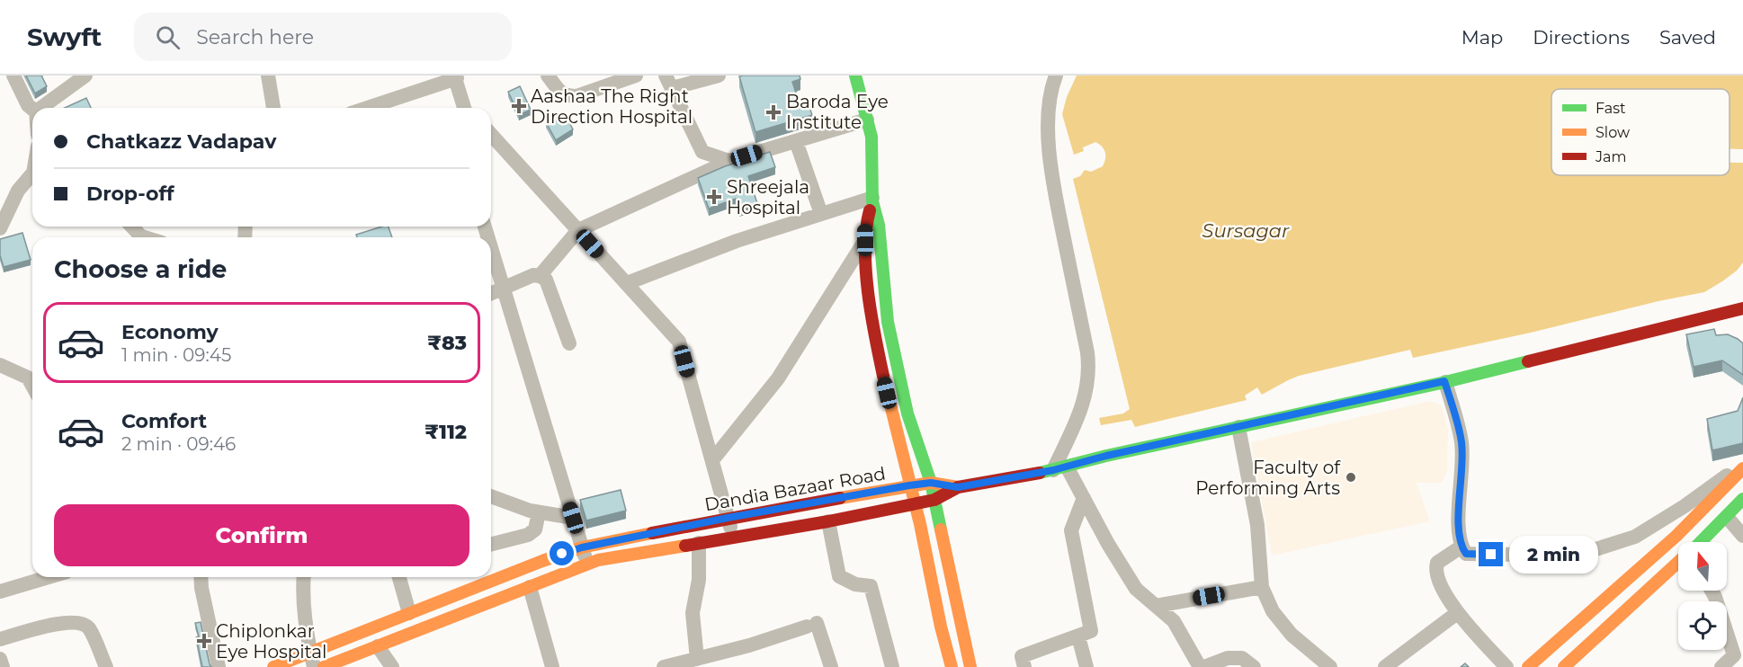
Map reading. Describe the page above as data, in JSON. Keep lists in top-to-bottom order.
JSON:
{
  "streets": {
    "street": ["Dandia Bazaar Road"]
  },
  "water": ["Sursagar"],
  "places": {
    "health": [
      "Aashaa The Right Direction Hospital",
      "Baroda Eye Institute",
      "Shreejala Hospital",
      "Chiplonkar Eye Hospital"
    ],
    "other": ["Faculty of Performing Arts"]
  },
  "legend": ["Fast", "Slow", "Jam"],
  "north": "top",
  "page": {
    "header": "Swyft",
    "search": "Search here",
    "nav": ["Map", "Directions", "Saved"],
    "banner": ["Chatkazz Vadapav", "Drop-off"],
    "heading": "Choose a ride",
    "list": [
      {
        "name": "Economy",
        "note": "1 min · 09:45",
        "value": "₹83"
      },
      {
        "name": "Comfort",
        "note": "2 min · 09:46",
        "value": "₹112"
      }
    ],
    "buttons": "Confirm",
    "bubble": "2 min"
  }
}
